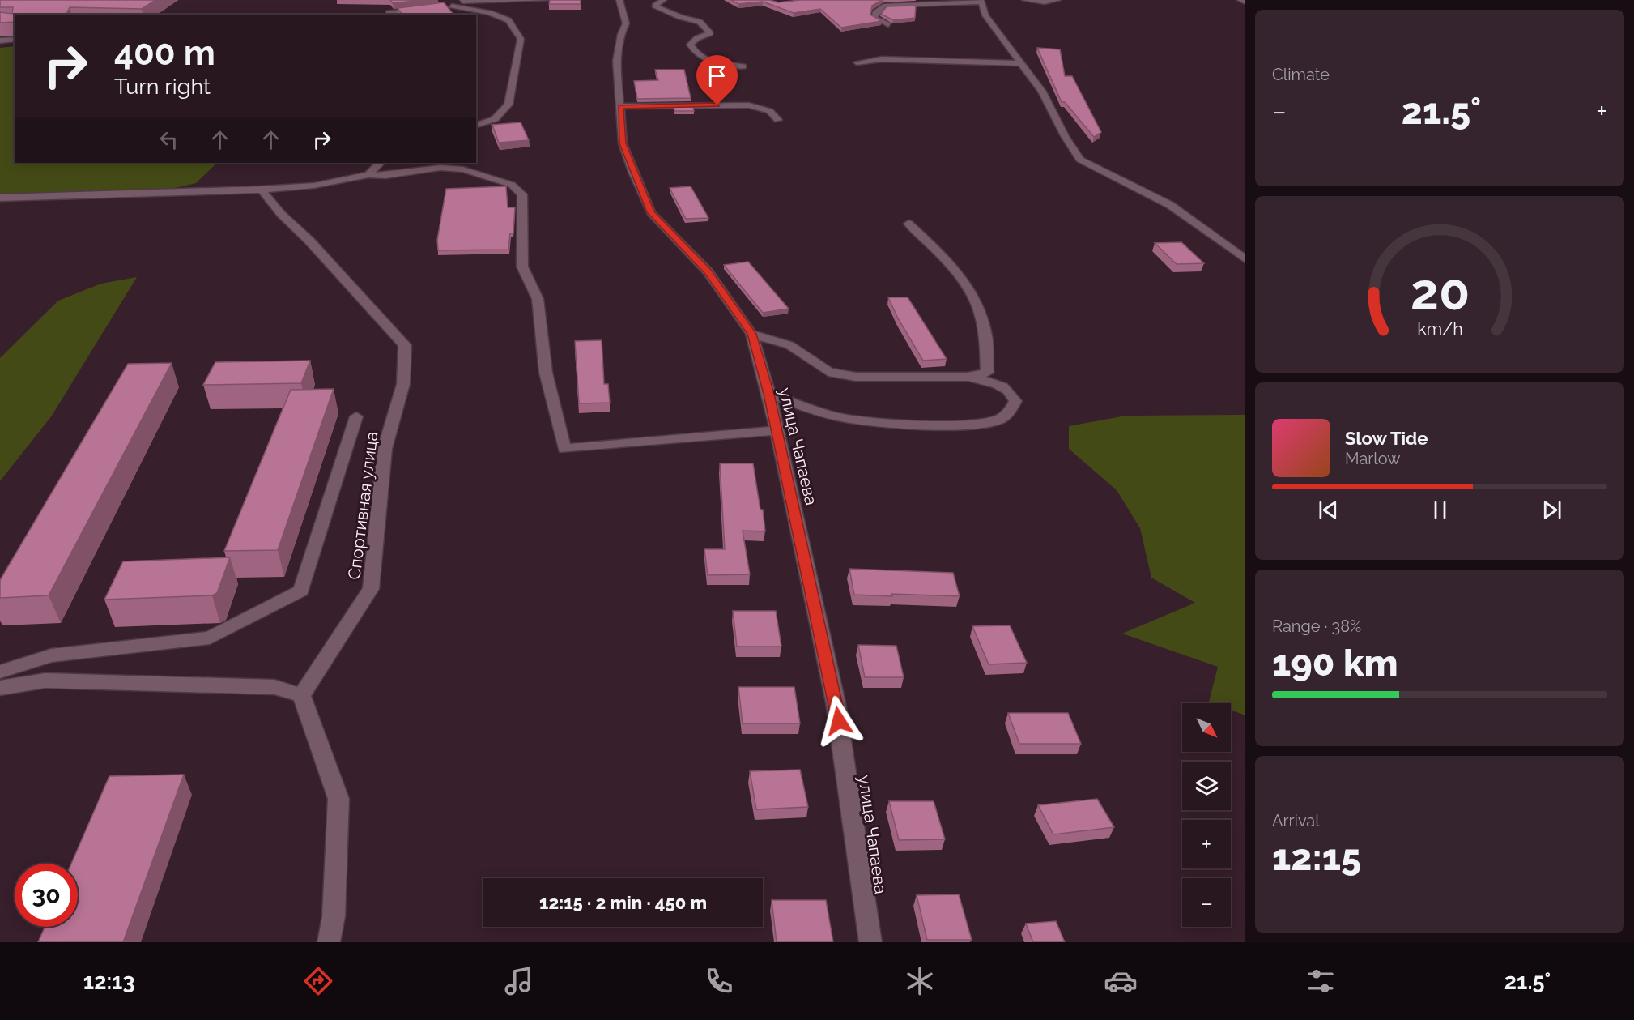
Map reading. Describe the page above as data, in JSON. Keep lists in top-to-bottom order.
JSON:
{
  "streets": {
    "street": ["улица Чапаева", "Спортивная улица"]
  },
  "north": "bottom right",
  "page": {
    "tile": [
      "Climate",
      ["Range · 38%", "190 km"],
      ["Arrival", "12:15"]
    ],
    "turn": ["400 m", "Turn right"],
    "heat": ["−", "21.5°", "+"],
    "song": ["Slow Tide", "Marlow"],
    "map_buttons": ["+", "−"],
    "limit": "30",
    "trip": "12:15 · 2 min · 450 m",
    "tabs": ["12:13", "21.5°"],
    "gauge": ["20", "km/h"]
  }
}
